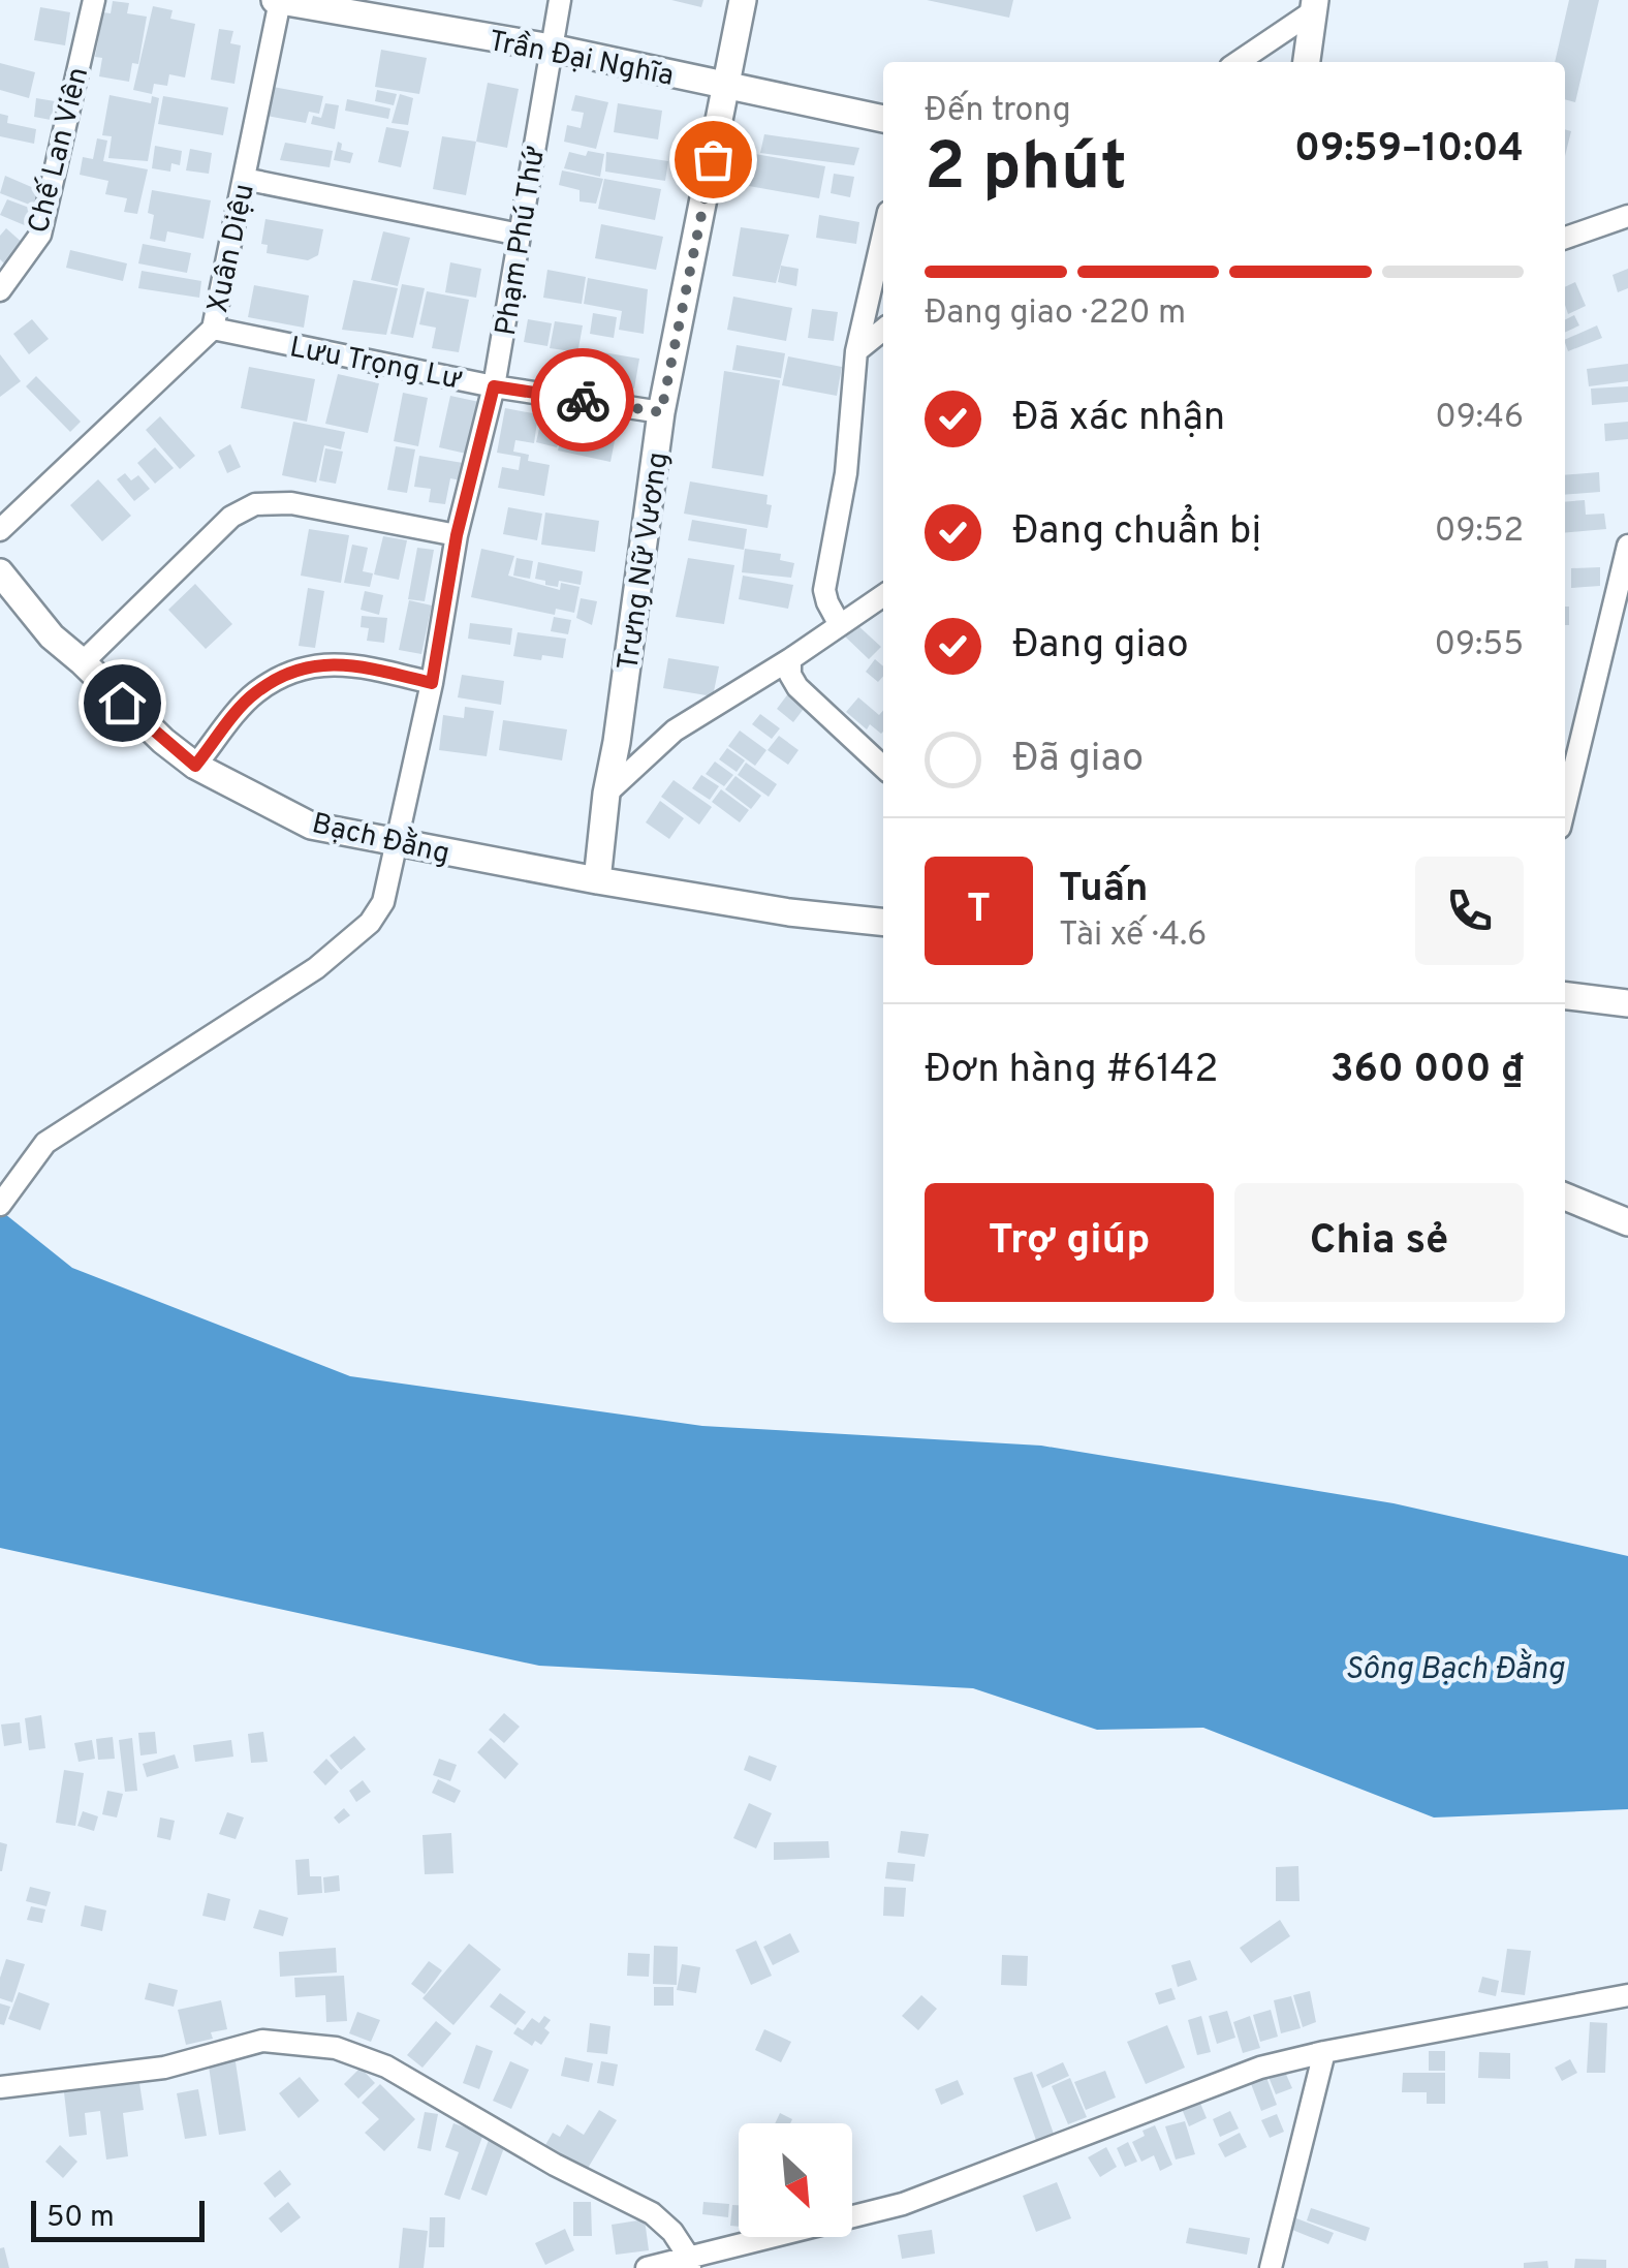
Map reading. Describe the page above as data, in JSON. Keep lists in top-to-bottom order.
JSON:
{
  "streets": {
    "street": [
      "Trần Đại Nghĩa",
      "Chế Lan Viên",
      "Phạm Phú Thứ",
      "Xuân Diệu",
      "Lưu Trọng Lư",
      "Trưng Nữ Vương",
      "Bạch Đằng"
    ]
  },
  "crossings": [
    ["Trần Đại Nghĩa", "Phạm Phú Thứ"],
    ["Trần Đại Nghĩa", "Xuân Diệu"],
    ["Trần Đại Nghĩa", "Trưng Nữ Vương"],
    ["Phạm Phú Thứ", "Lưu Trọng Lư"],
    ["Phạm Phú Thứ", "Bạch Đằng"],
    ["Xuân Diệu", "Lưu Trọng Lư"],
    ["Lưu Trọng Lư", "Trưng Nữ Vương"],
    ["Trưng Nữ Vương", "Bạch Đằng"]
  ],
  "water": ["Sông Bạch Đằng"],
  "scale_bar": "50 m",
  "north": "bottom right",
  "page": {
    "heading": ["2 phút", "Đến trong", "09:59–10:04"],
    "panel": [
      "Tuấn",
      "Tài xế · 4.6",
      "Đơn hàng #6142",
      "360 000 ₫"
    ],
    "bar": "Đang giao · 220 m",
    "list": [
      ["Đã xác nhận", "09:46"],
      ["Đang chuẩn bị", "09:52"],
      ["Đang giao", "09:55"],
      "Đã giao"
    ],
    "round": "T",
    "buttons": ["Trợ giúp", "Chia sẻ"],
    "scale": "50 m"
  }
}
